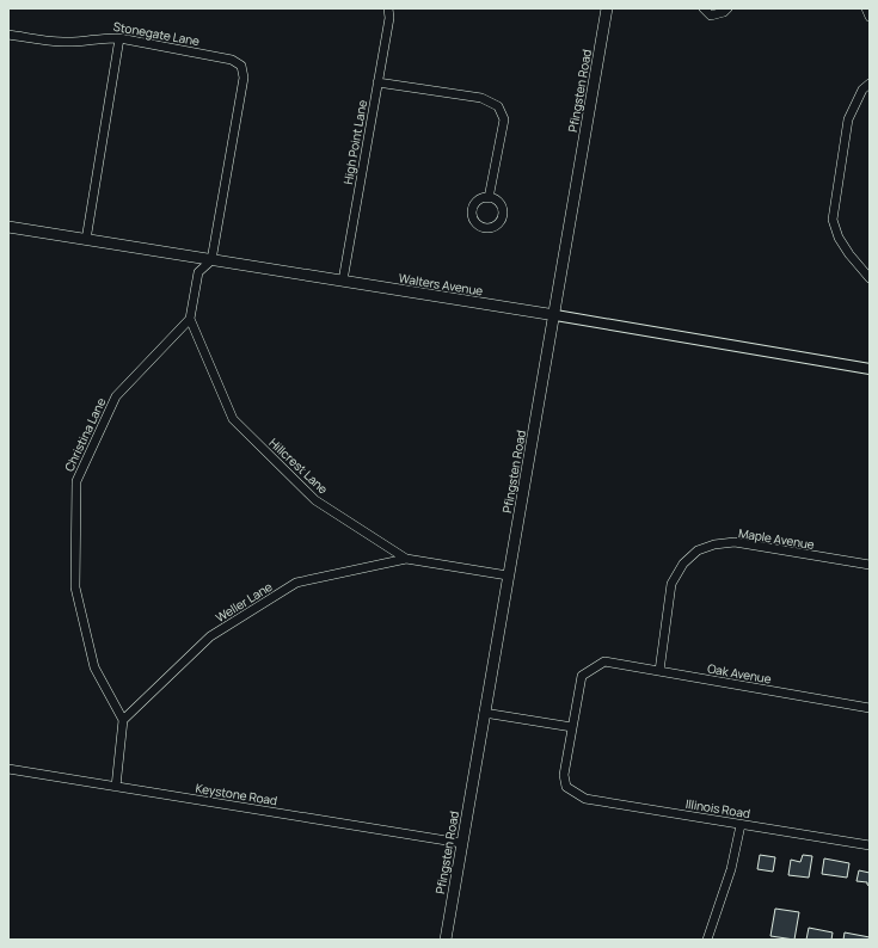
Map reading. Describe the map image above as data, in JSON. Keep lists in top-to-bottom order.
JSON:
{
  "streets": {
    "main road": ["Pfingsten Road", "Walters Avenue"],
    "street": [
      "Stonegate Lane",
      "High Point Lane",
      "Christina Lane",
      "Hillcrest Lane",
      "Maple Avenue",
      "Weller Lane",
      "Oak Avenue",
      "Keystone Road",
      "Illinois Road"
    ]
  },
  "crossings": [
    ["Stonegate Lane", "Walters Avenue"],
    ["Pfingsten Road", "Walters Avenue"],
    ["Pfingsten Road", "Hillcrest Lane"],
    ["Pfingsten Road", "Keystone Road"],
    ["High Point Lane", "Walters Avenue"],
    ["Christina Lane", "Hillcrest Lane"],
    ["Christina Lane", "Weller Lane"],
    ["Hillcrest Lane", "Weller Lane"],
    ["Maple Avenue", "Oak Avenue"],
    ["Oak Avenue", "Illinois Road"]
  ]
}
